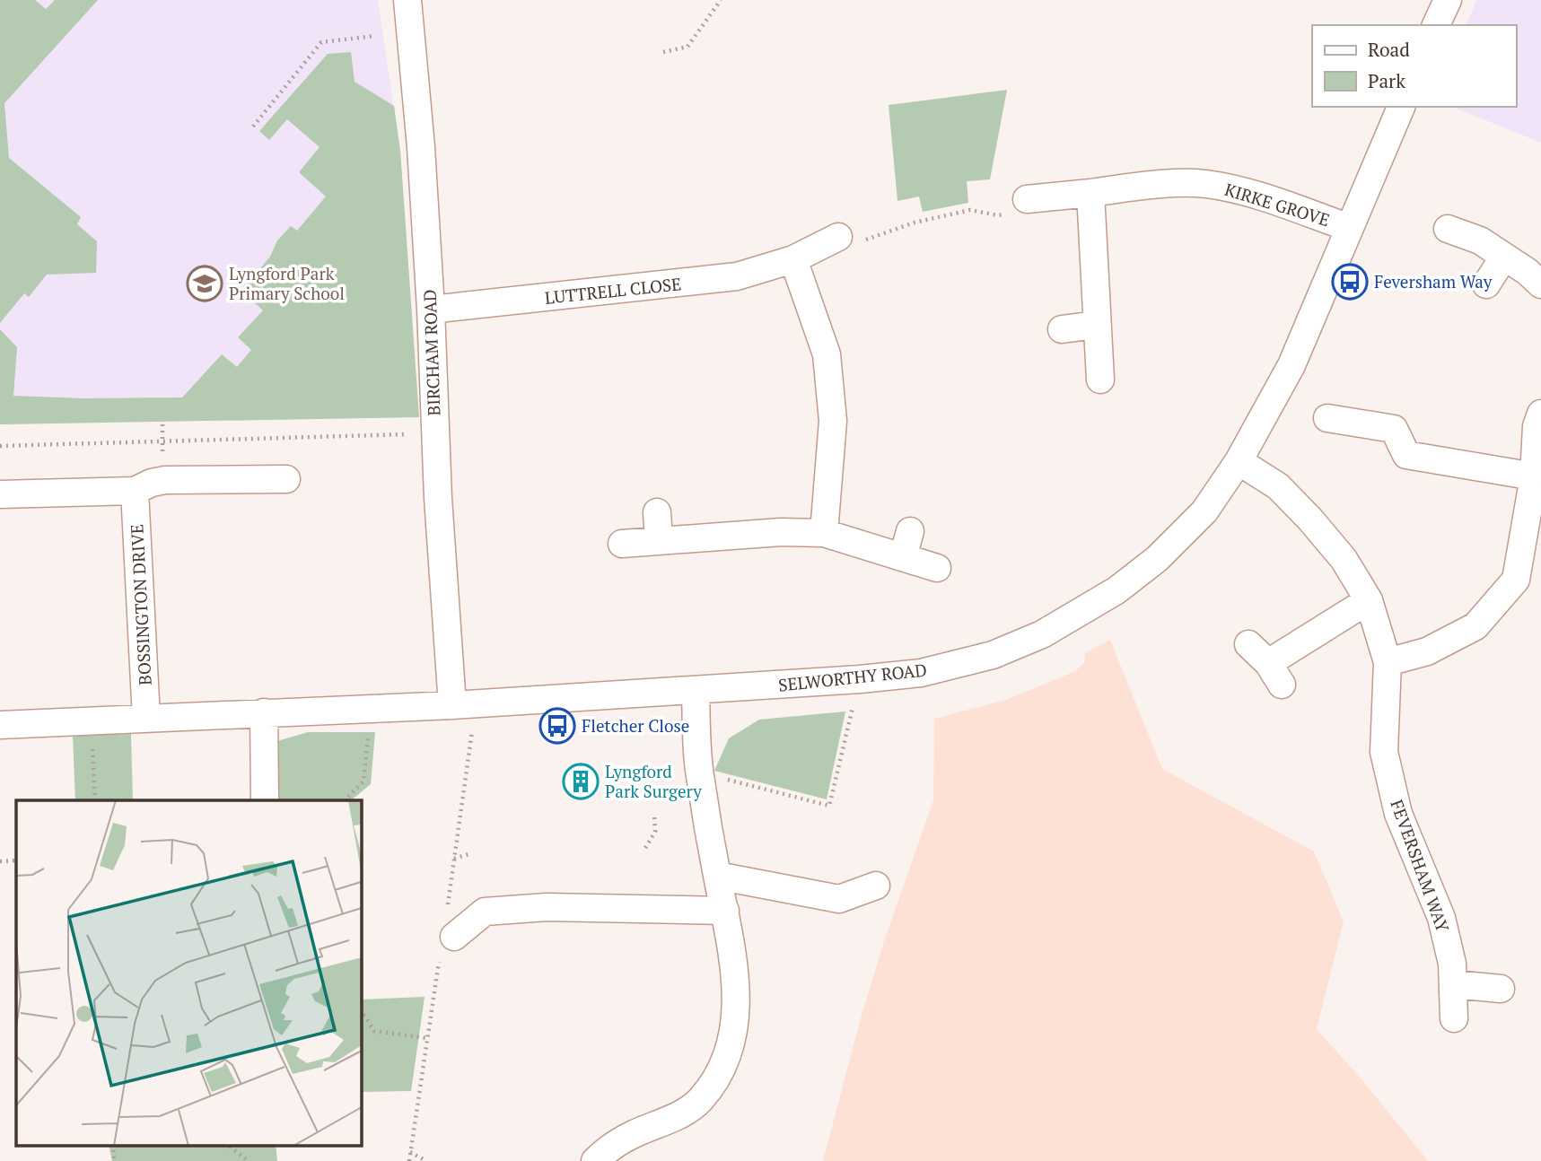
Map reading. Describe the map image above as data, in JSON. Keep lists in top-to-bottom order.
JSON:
{
  "streets": {
    "street": [
      "KIRKE GROVE",
      "LUTTRELL CLOSE",
      "BIRCHAM ROAD",
      "BOSSINGTON DRIVE",
      "SELWORTHY ROAD",
      "FEVERSHAM WAY"
    ]
  },
  "crossings": [
    ["KIRKE GROVE", "SELWORTHY ROAD"],
    ["LUTTRELL CLOSE", "BIRCHAM ROAD"],
    ["BIRCHAM ROAD", "SELWORTHY ROAD"],
    ["SELWORTHY ROAD", "FEVERSHAM WAY"]
  ],
  "places": {
    "bus stop": ["Feversham Way", "Fletcher Close"],
    "school or university": ["Lyngford Park Primary School"],
    "building": ["Lyngford Park Surgery"]
  },
  "legend": ["Road", "Park"]
}
